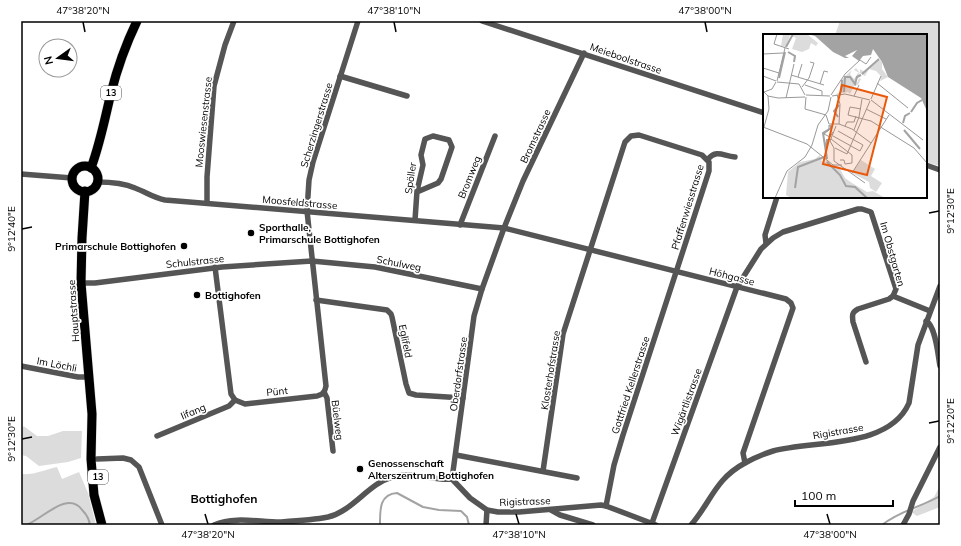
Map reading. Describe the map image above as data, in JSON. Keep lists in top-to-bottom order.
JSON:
{
  "streets": {
    "main road": ["13", "Hauptstrasse"],
    "street": [
      "Meieboolstrasse",
      "Mooswiesenstrasse",
      "Scherzingerstrasse",
      "Bromstrasse",
      "Bromweg",
      "Spöller",
      "Moosfeldstrasse",
      "Pfaffenwiesstrasse",
      "Im Obstgarten",
      "Schulstrasse",
      "Schulweg",
      "Höhgasse",
      "Eglifeld",
      "Im Löchli",
      "Klosterhofstrasse",
      "Oberdorfstrasse",
      "Gottfried Kellerstrasse",
      "Pünt",
      "Wigärtlistrasse",
      "Iifang",
      "Büelweg",
      "Rigistrasse"
    ]
  },
  "crossings": [
    ["Meieboolstrasse", "Bromstrasse"],
    ["13", "Moosfeldstrasse"],
    ["13", "Hauptstrasse"],
    ["Mooswiesenstrasse", "Moosfeldstrasse"],
    ["Scherzingerstrasse", "Moosfeldstrasse"],
    ["Scherzingerstrasse", "Schulstrasse"],
    ["Scherzingerstrasse", "Schulweg"],
    ["Bromstrasse", "Moosfeldstrasse"],
    ["Bromstrasse", "Höhgasse"],
    ["Bromstrasse", "Oberdorfstrasse"],
    ["Bromweg", "Moosfeldstrasse"],
    ["Spöller", "Moosfeldstrasse"],
    ["Moosfeldstrasse", "Höhgasse"],
    ["Moosfeldstrasse", "Hauptstrasse"],
    ["Moosfeldstrasse", "Oberdorfstrasse"],
    ["Pfaffenwiesstrasse", "Höhgasse"],
    ["Pfaffenwiesstrasse", "Klosterhofstrasse"],
    ["Pfaffenwiesstrasse", "Gottfried Kellerstrasse"],
    ["Im Obstgarten", "Höhgasse"],
    ["Im Obstgarten", "Wigärtlistrasse"],
    ["Im Obstgarten", "Rigistrasse"],
    ["Schulstrasse", "Schulweg"],
    ["Schulstrasse", "Hauptstrasse"],
    ["Schulweg", "Oberdorfstrasse"],
    ["Höhgasse", "Klosterhofstrasse"],
    ["Höhgasse", "Oberdorfstrasse"],
    ["Höhgasse", "Gottfried Kellerstrasse"],
    ["Höhgasse", "Wigärtlistrasse"],
    ["Höhgasse", "Rigistrasse"],
    ["Hauptstrasse", "Im Löchli"],
    ["Eglifeld", "Oberdorfstrasse"],
    ["Gottfried Kellerstrasse", "Rigistrasse"],
    ["Pünt", "Iifang"],
    ["Pünt", "Büelweg"],
    ["Wigärtlistrasse", "Rigistrasse"]
  ],
  "districts": ["Bottighofen"],
  "places": [
    "Sporthalle, Primarschule Bottighofen",
    "Primarschule Bottighofen",
    "Bottighofen",
    "Genossenschaft Alterszentrum Bottighofen"
  ],
  "scale_bar": "100 m",
  "north": "left",
  "coordinates": [
    "47°38'20\"N",
    "47°38'10\"N",
    "47°38'00\"N",
    "9°12'30\"E",
    "9°12'40\"E",
    "9°12'20\"E"
  ]
}
